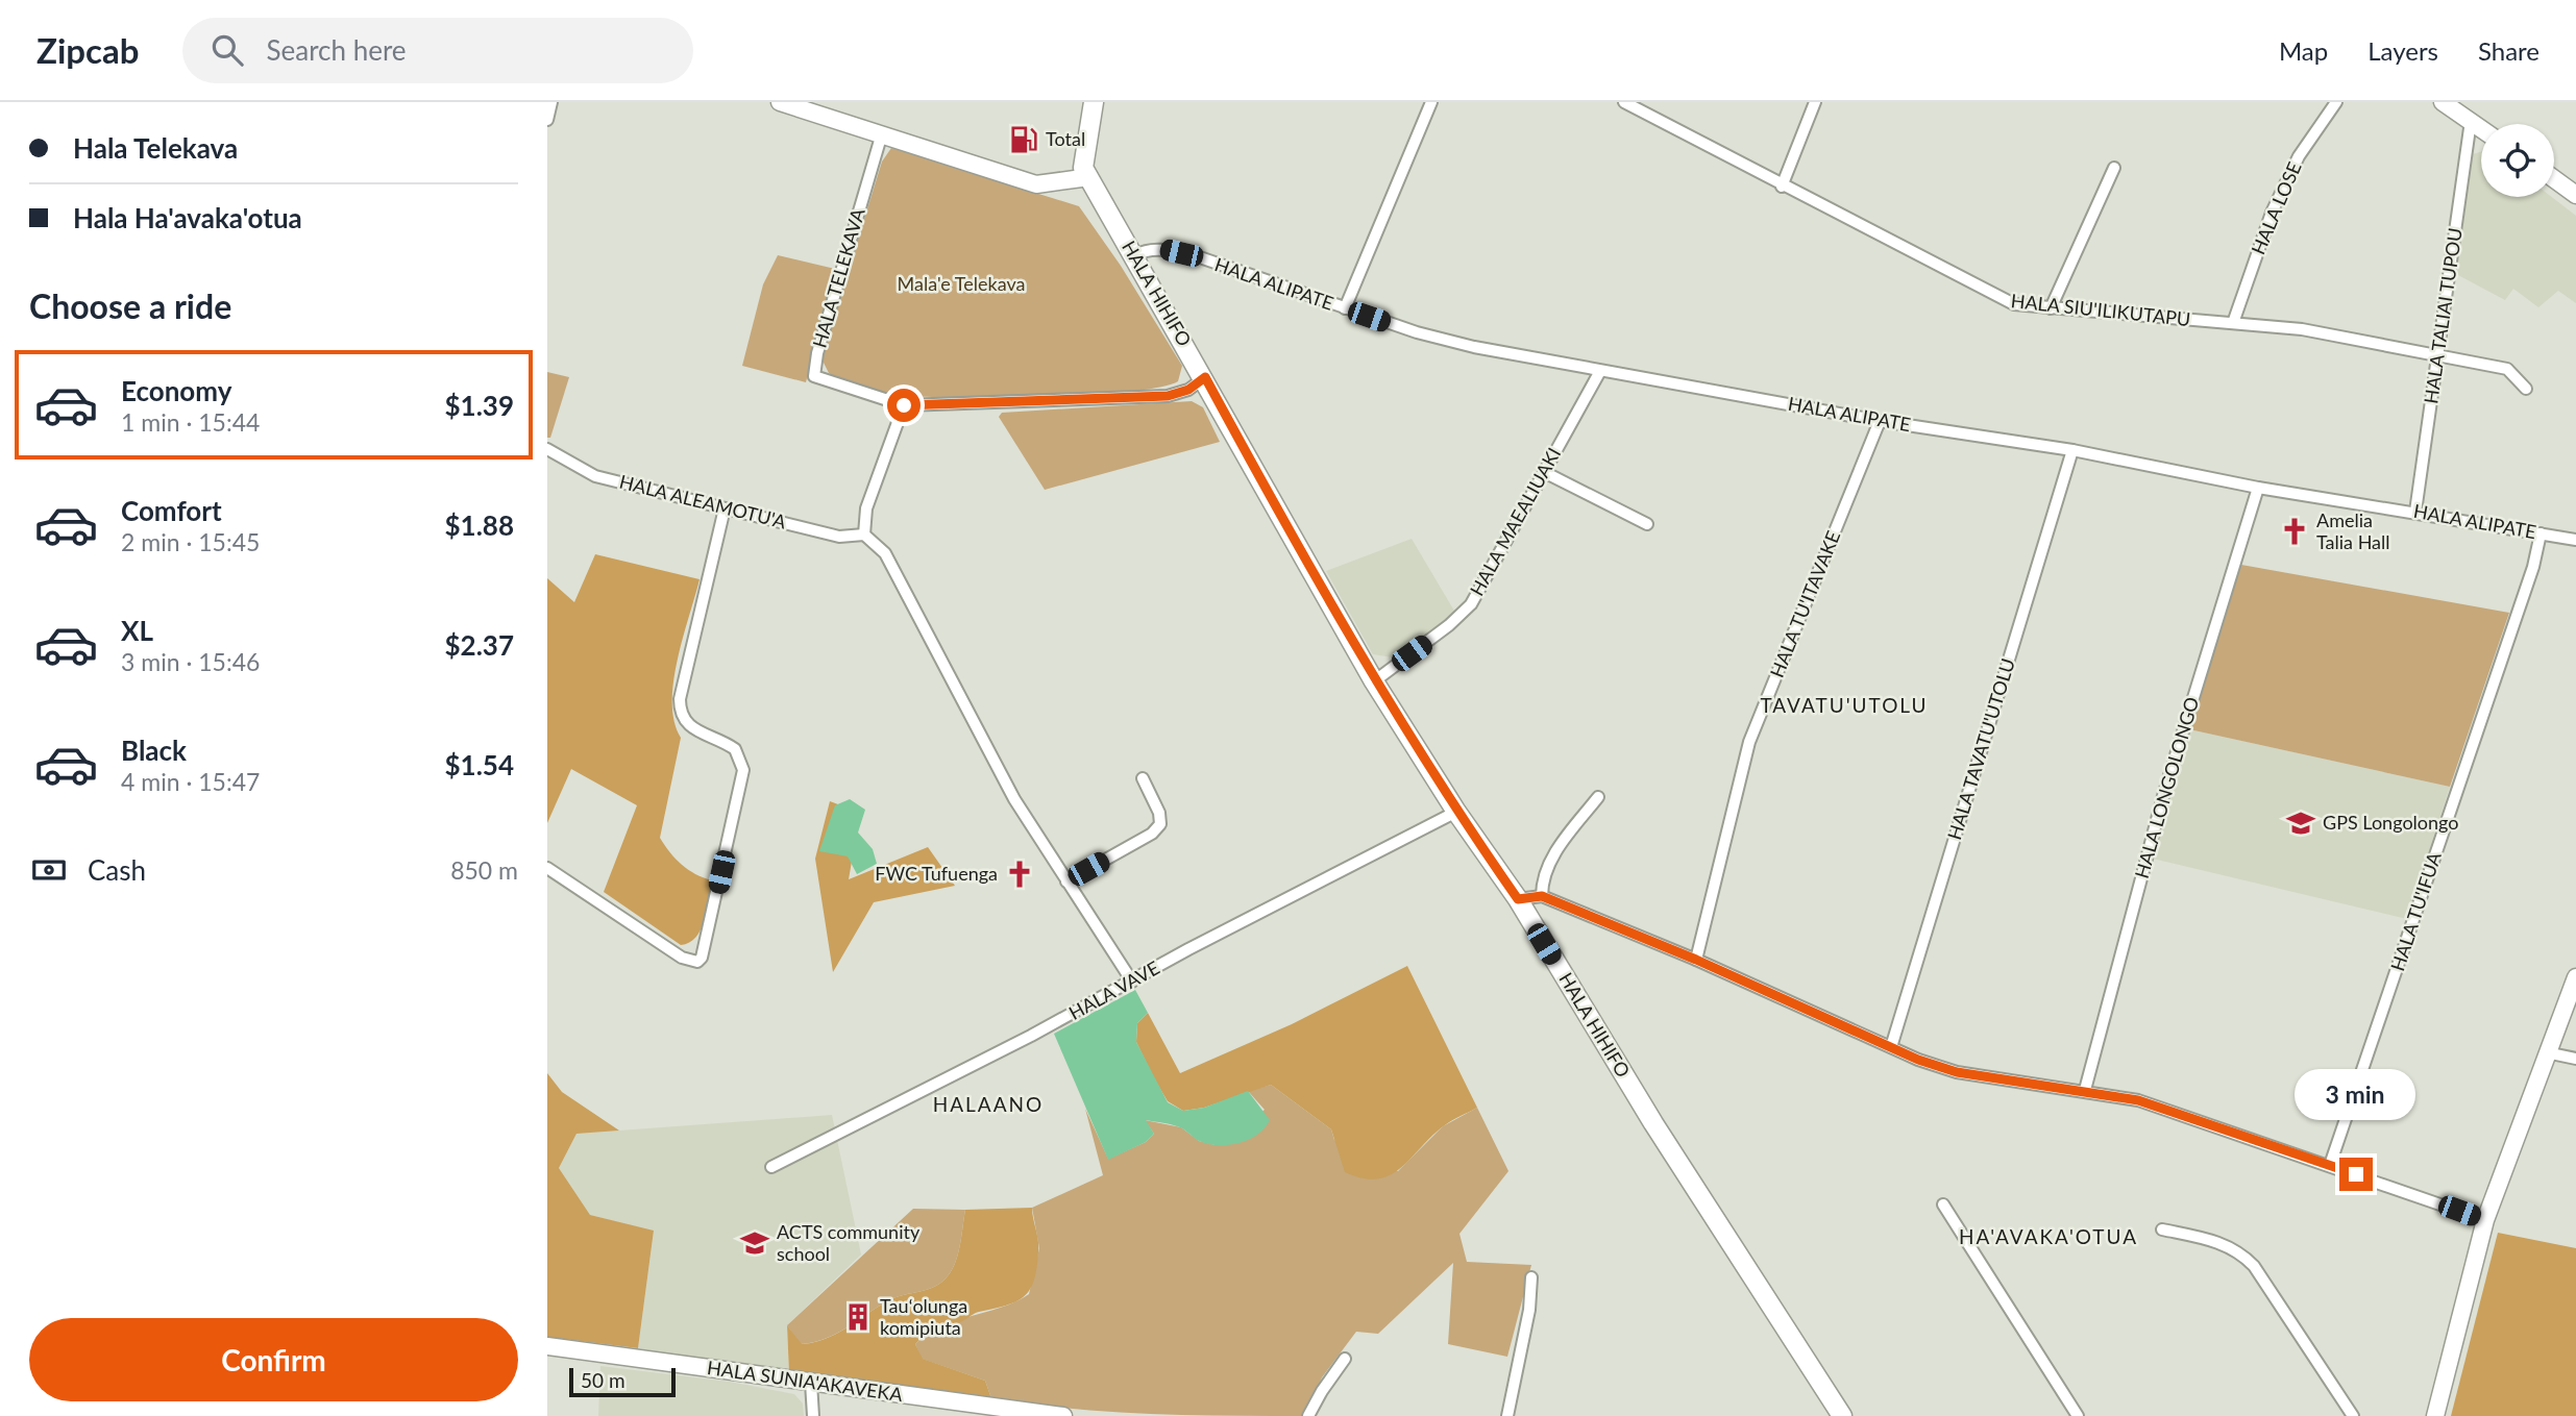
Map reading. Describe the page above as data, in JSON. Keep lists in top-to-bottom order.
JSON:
{
  "streets": {
    "main road": ["HALA HIHIFO"],
    "street": [
      "HALA LOSE",
      "HALA TELEKAVA",
      "HALA ALIPATE",
      "HALA SIU'ILIKUTAPU",
      "HALA TALIAI TUPOU",
      "HALA ALEAMOTU'A",
      "HALA MAEALIUAKI",
      "HALA TU'ITAVAKE",
      "HALA TAVATU'UTOLU",
      "HALA LONGOLONGO",
      "HALA TU'IFUA",
      "HALA VAVE",
      "HALA SUNIA'AKAVEKA"
    ]
  },
  "crossings": [
    ["HALA LOSE", "HALA SIU'ILIKUTAPU"],
    ["HALA TELEKAVA", "HALA HIHIFO"],
    ["HALA ALIPATE", "HALA HIHIFO"],
    ["HALA ALIPATE", "HALA TALIAI TUPOU"],
    ["HALA ALIPATE", "HALA MAEALIUAKI"],
    ["HALA ALIPATE", "HALA TU'ITAVAKE"],
    ["HALA ALIPATE", "HALA TAVATU'UTOLU"],
    ["HALA ALIPATE", "HALA LONGOLONGO"],
    ["HALA ALIPATE", "HALA TU'IFUA"],
    ["HALA HIHIFO", "HALA MAEALIUAKI"],
    ["HALA HIHIFO", "HALA VAVE"],
    ["HALA SIU'ILIKUTAPU", "HALA TALIAI TUPOU"]
  ],
  "districts": ["TAVATU'UTOLU", "HALAANO", "HA'AVAKA'OTUA"],
  "parks": ["Mala'e Telekava"],
  "places": {
    "fuel station": ["Total"],
    "church": ["Amelia Talia Hall", "FWC Tufuenga"],
    "school or university": ["GPS Longolongo", "ACTS community school"],
    "building": ["Tauʻolunga komipiuta"]
  },
  "scale_bar": "50 m",
  "page": {
    "header": "Zipcab",
    "search": "Search here",
    "nav": ["Map", "Layers", "Share"],
    "banner": ["Hala Telekava", "Hala Ha'avaka'otua"],
    "heading": "Choose a ride",
    "list": [
      {
        "name": "Economy",
        "note": "1 min · 15:44",
        "value": "$1.39"
      },
      {
        "name": "Comfort",
        "note": "2 min · 15:45",
        "value": "$1.88"
      },
      {
        "name": "XL",
        "note": "3 min · 15:46",
        "value": "$2.37"
      },
      {
        "name": "Black",
        "note": "4 min · 15:47",
        "value": "$1.54"
      }
    ],
    "pay": ["Cash", "850 m"],
    "bubble": "3 min",
    "buttons": "Confirm",
    "scale": "50 m"
  }
}
